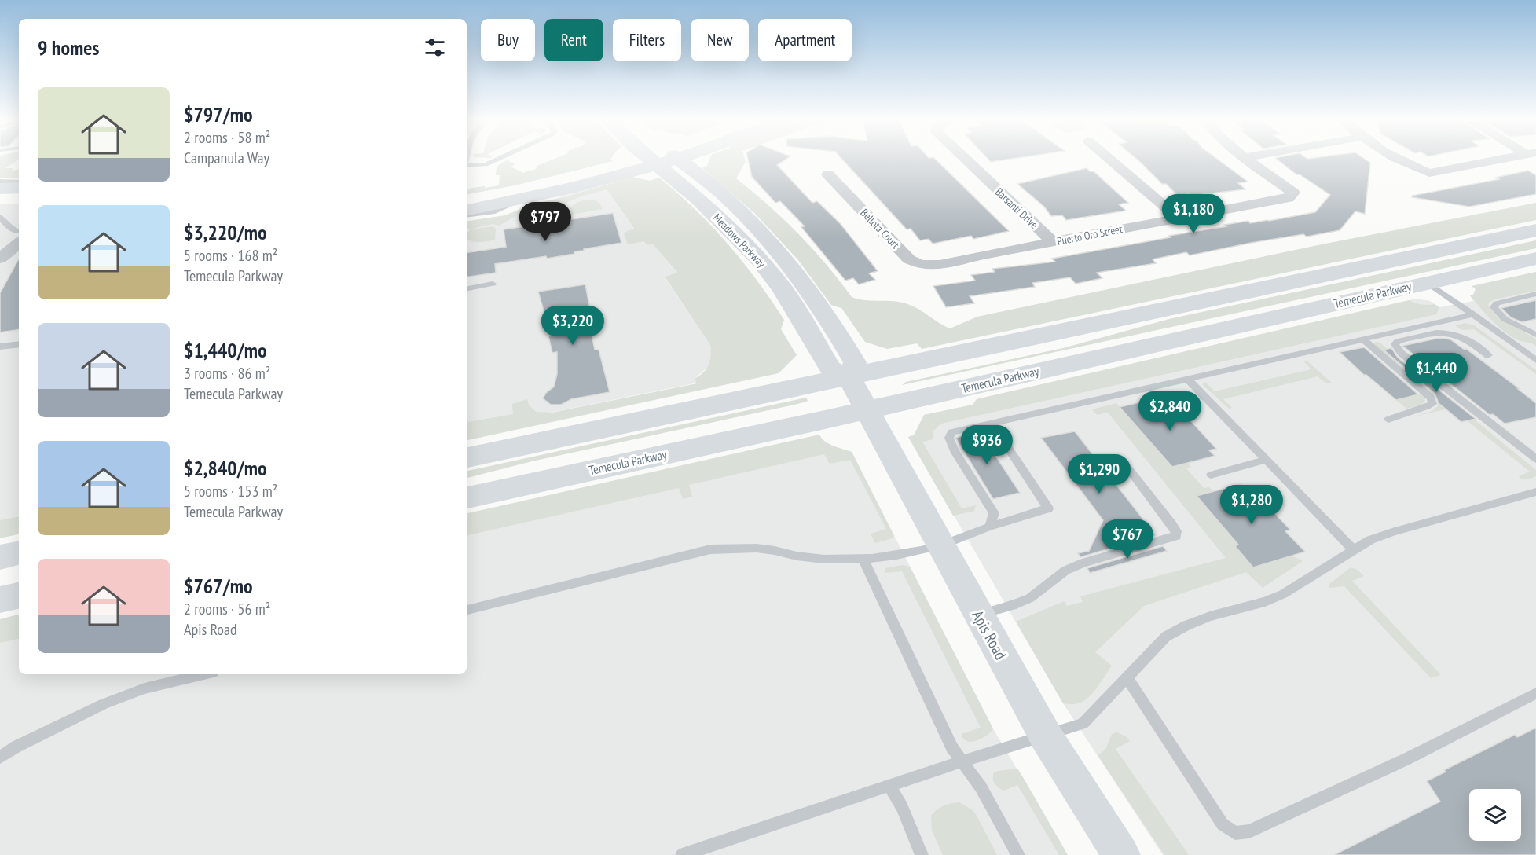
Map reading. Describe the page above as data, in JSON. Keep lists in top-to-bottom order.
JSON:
{
  "streets": {
    "main road": ["Meadows Parkway", "Temecula Parkway", "Apis Road"],
    "street": ["Barsanti Drive", "Bellota Court", "Puerto Oro Street"]
  },
  "crossings": [
    ["Barsanti Drive", "Puerto Oro Street"],
    ["Bellota Court", "Puerto Oro Street"],
    ["Temecula Parkway", "Apis Road"]
  ],
  "page": {
    "chip": [
      "Buy",
      "Rent",
      "Filters",
      "New",
      "Apartment"
    ],
    "heading": "9 homes",
    "list": [
      {
        "name": "$797/mo",
        "note": "2 rooms · 58 m² · Campanula Way"
      },
      {
        "name": "$3,220/mo",
        "note": "5 rooms · 168 m² · Temecula Parkway"
      },
      {
        "name": "$1,440/mo",
        "note": "3 rooms · 86 m² · Temecula Parkway"
      },
      {
        "name": "$2,840/mo",
        "note": "5 rooms · 153 m² · Temecula Parkway"
      },
      {
        "name": "$767/mo",
        "note": "2 rooms · 56 m² · Apis Road"
      }
    ],
    "price": [
      "$1,180",
      "$797",
      "$3,220",
      "$1,440",
      "$2,840",
      "$936",
      "$1,290",
      "$1,280",
      "$767"
    ]
  }
}
